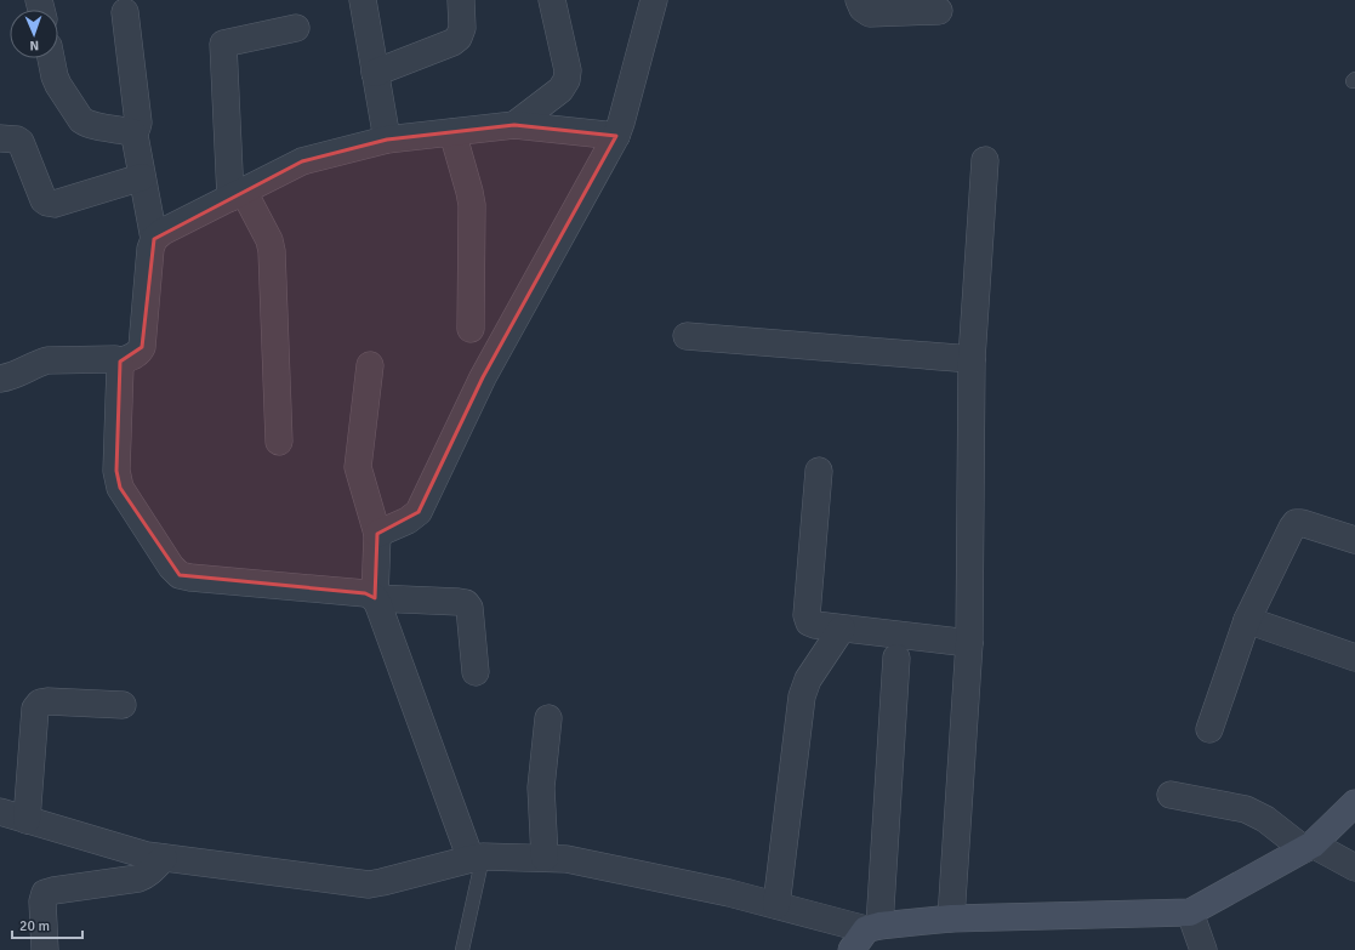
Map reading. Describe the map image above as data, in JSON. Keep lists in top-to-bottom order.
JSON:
{
  "scale_bar": "20 m",
  "north": "bottom"
}
